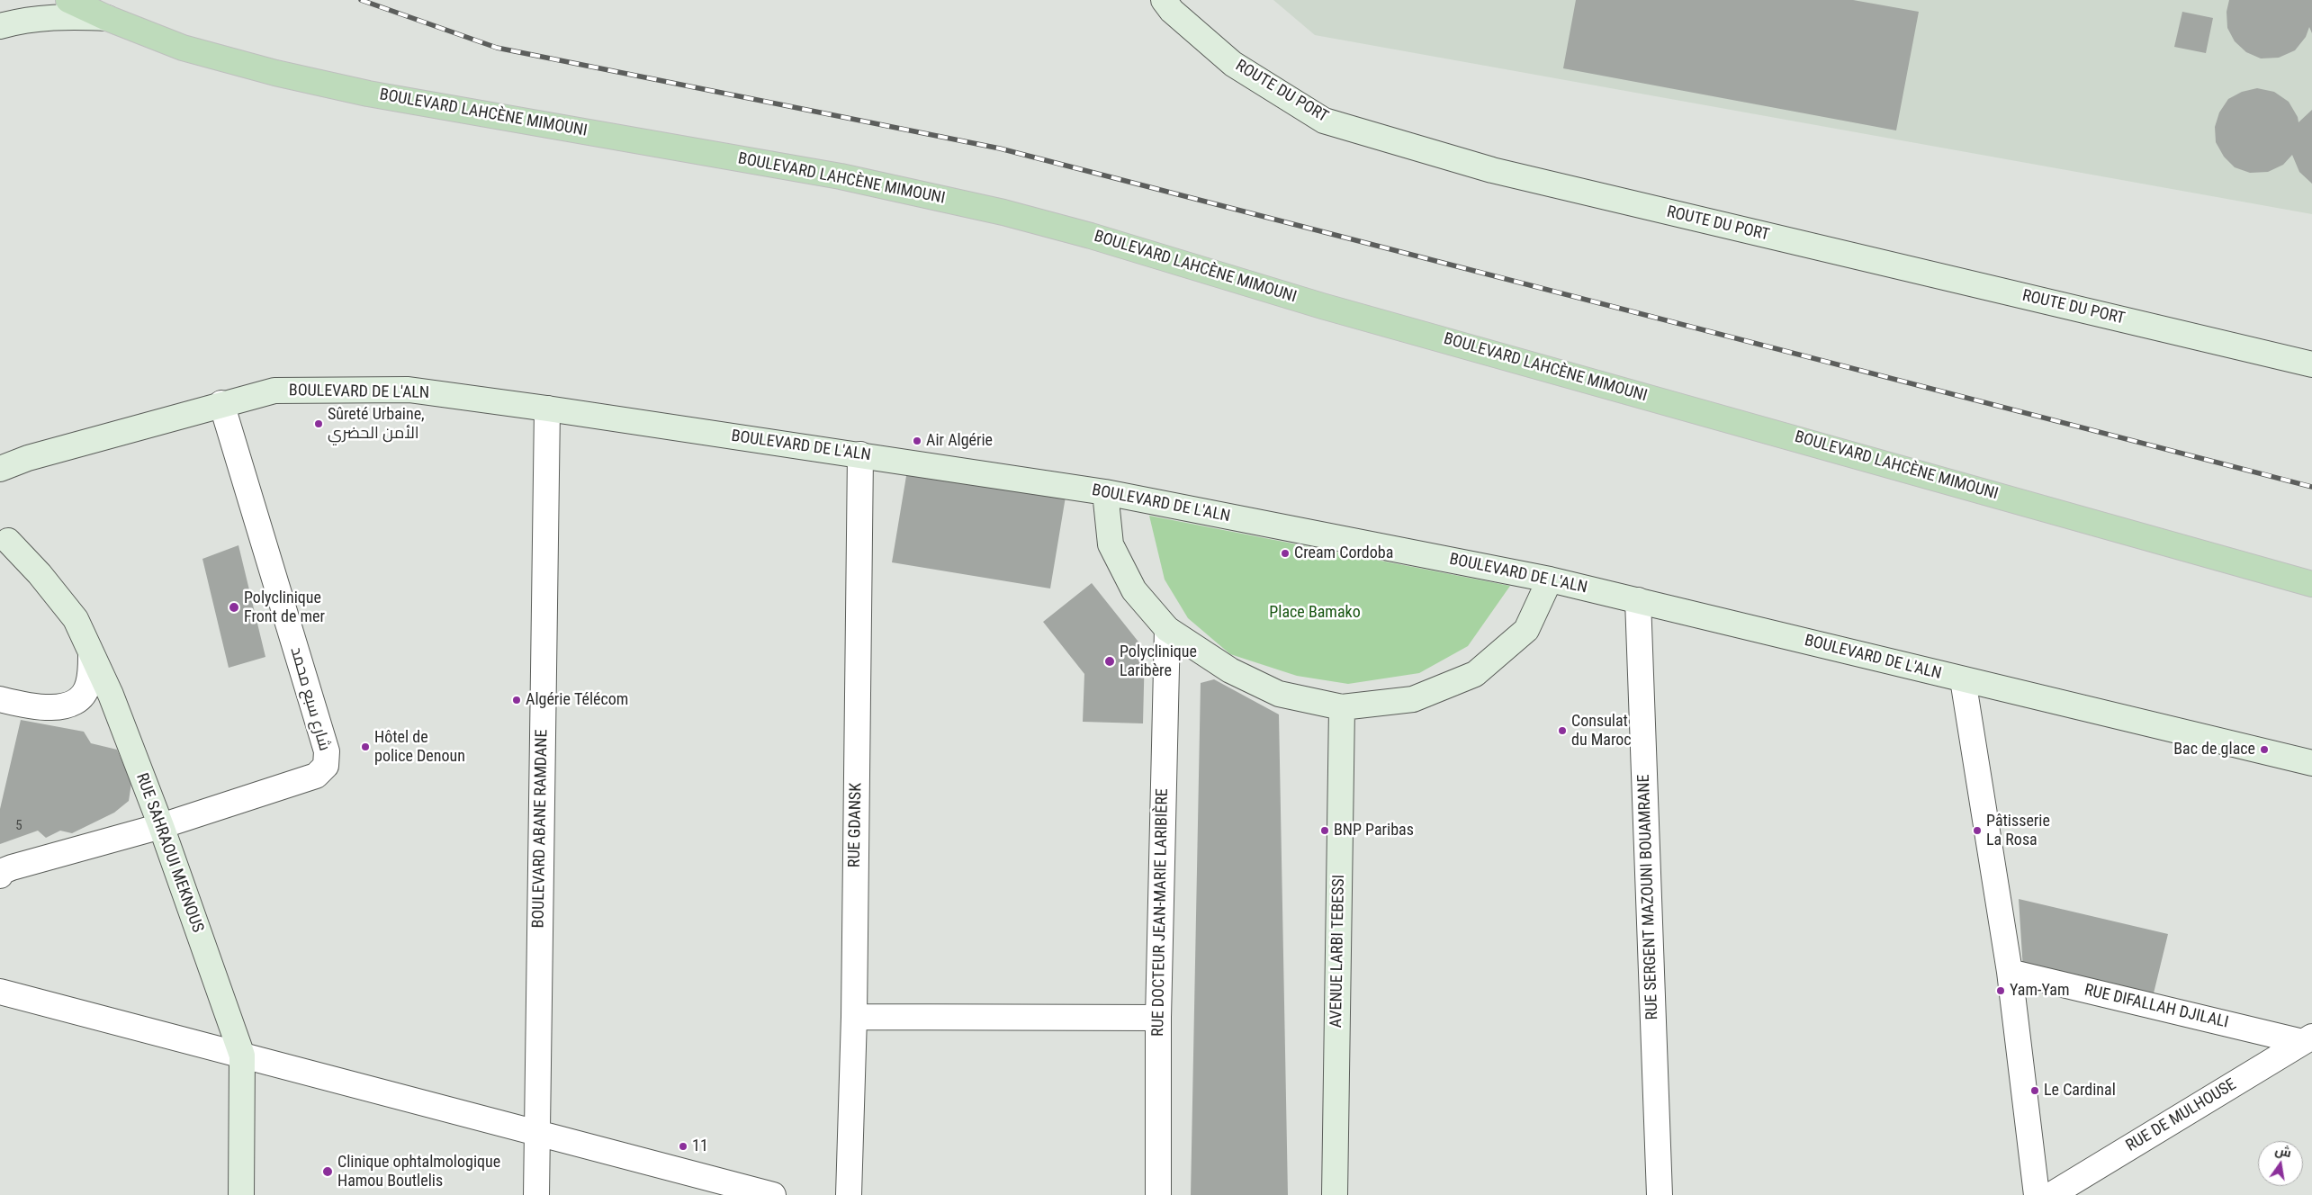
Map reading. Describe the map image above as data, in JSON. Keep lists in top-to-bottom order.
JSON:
{
  "streets": {
    "main road": [
      "ROUTE DU PORT",
      "BOULEVARD LAHCÈNE MIMOUNI",
      "BOULEVARD DE L'ALN",
      "RUE SAHRAOUI MEKNOUS",
      "AVENUE LARBI TEBESSI"
    ],
    "street": [
      "شارع سبع محمد",
      "RUE GDANSK",
      "BOULEVARD ABANE RAMDANE",
      "RUE SERGENT MAZOUNI BOUAMRANE",
      "RUE DOCTEUR JEAN-MARIE LARIBIÈRE",
      "RUE DIFALLAH DJILALI",
      "RUE DE MULHOUSE"
    ]
  },
  "crossings": [
    ["BOULEVARD DE L'ALN", "شارع سبع محمد"],
    ["BOULEVARD DE L'ALN", "RUE GDANSK"],
    ["BOULEVARD DE L'ALN", "BOULEVARD ABANE RAMDANE"],
    ["BOULEVARD DE L'ALN", "RUE SERGENT MAZOUNI BOUAMRANE"],
    ["شارع سبع محمد", "RUE SAHRAOUI MEKNOUS"],
    ["RUE DIFALLAH DJILALI", "RUE DE MULHOUSE"]
  ],
  "parks": ["Place Bamako"],
  "places": [
    "Sûreté Urbaine, الأمن الحضري",
    "Air Algérie",
    "Cream Cordoba",
    "Polyclinique Front de mer",
    "Polyclinique Laribère",
    "Algérie Télécom",
    "Consulat du Maroc",
    "Hôtel de police Denoun",
    "Bac de glace",
    "BNP Paribas",
    "Pâtisserie La Rosa",
    "Yam-Yam",
    "Le Cardinal",
    "11",
    "Clinique ophtalmologique Hamou Boutlelis"
  ],
  "house_numbers": ["5"],
  "north": "top"
}
